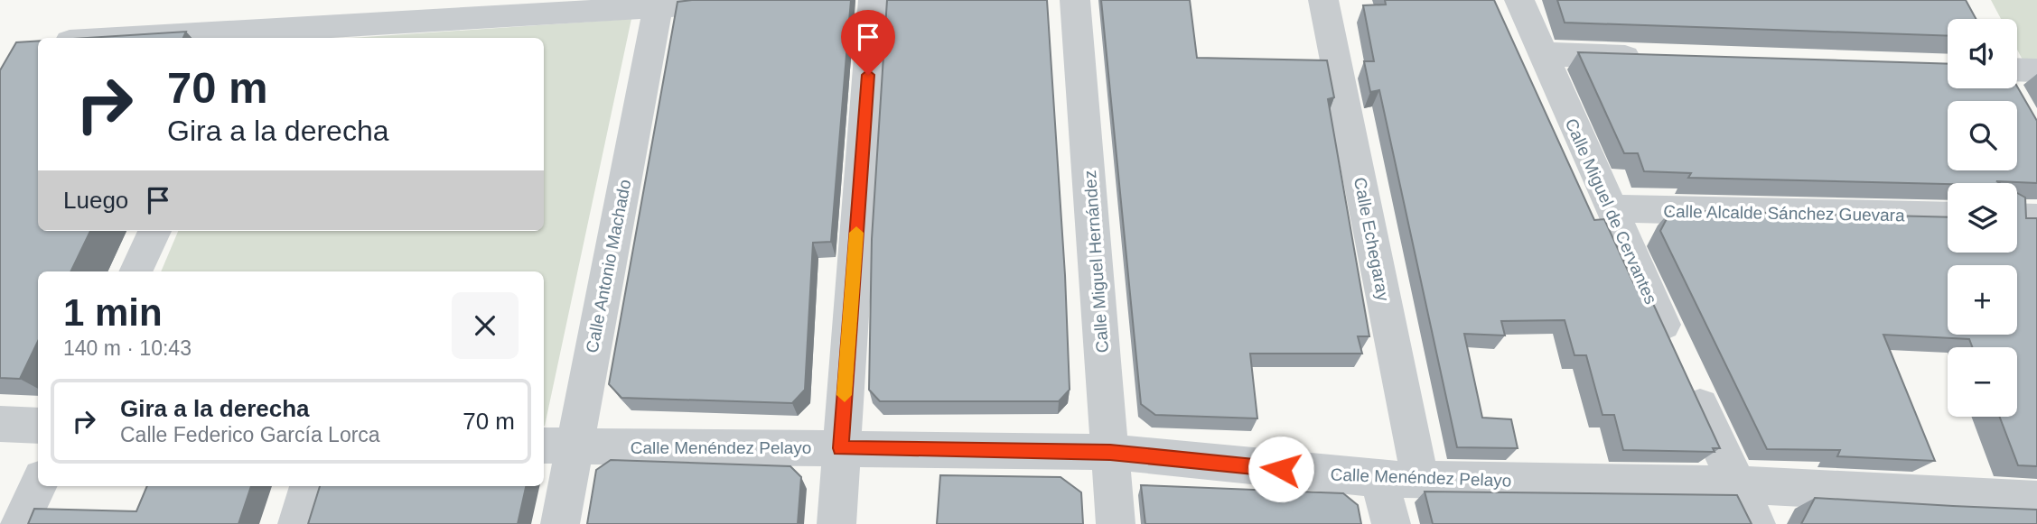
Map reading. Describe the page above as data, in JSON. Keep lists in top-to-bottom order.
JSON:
{
  "streets": {
    "street": [
      "Calle Miguel de Cervantes",
      "Calle Alcalde Sánchez Guevara",
      "Calle Echegaray",
      "Calle Miguel Hernández",
      "Calle Antonio Machado",
      "Calle Menéndez Pelayo"
    ]
  },
  "crossings": [
    ["Calle Miguel de Cervantes", "Calle Alcalde Sánchez Guevara"],
    ["Calle Miguel de Cervantes", "Calle Menéndez Pelayo"],
    ["Calle Echegaray", "Calle Menéndez Pelayo"],
    ["Calle Miguel Hernández", "Calle Menéndez Pelayo"],
    ["Calle Antonio Machado", "Calle Menéndez Pelayo"]
  ],
  "page": {
    "map_buttons": ["+", "−"],
    "turn": ["70 m", "Gira a la derecha"],
    "then": "Luego",
    "heading": ["1 min", "140 m · 10:43"],
    "list": [
      {
        "name": "Gira a la derecha",
        "note": "Calle Federico García Lorca",
        "value": "70 m"
      }
    ]
  }
}
